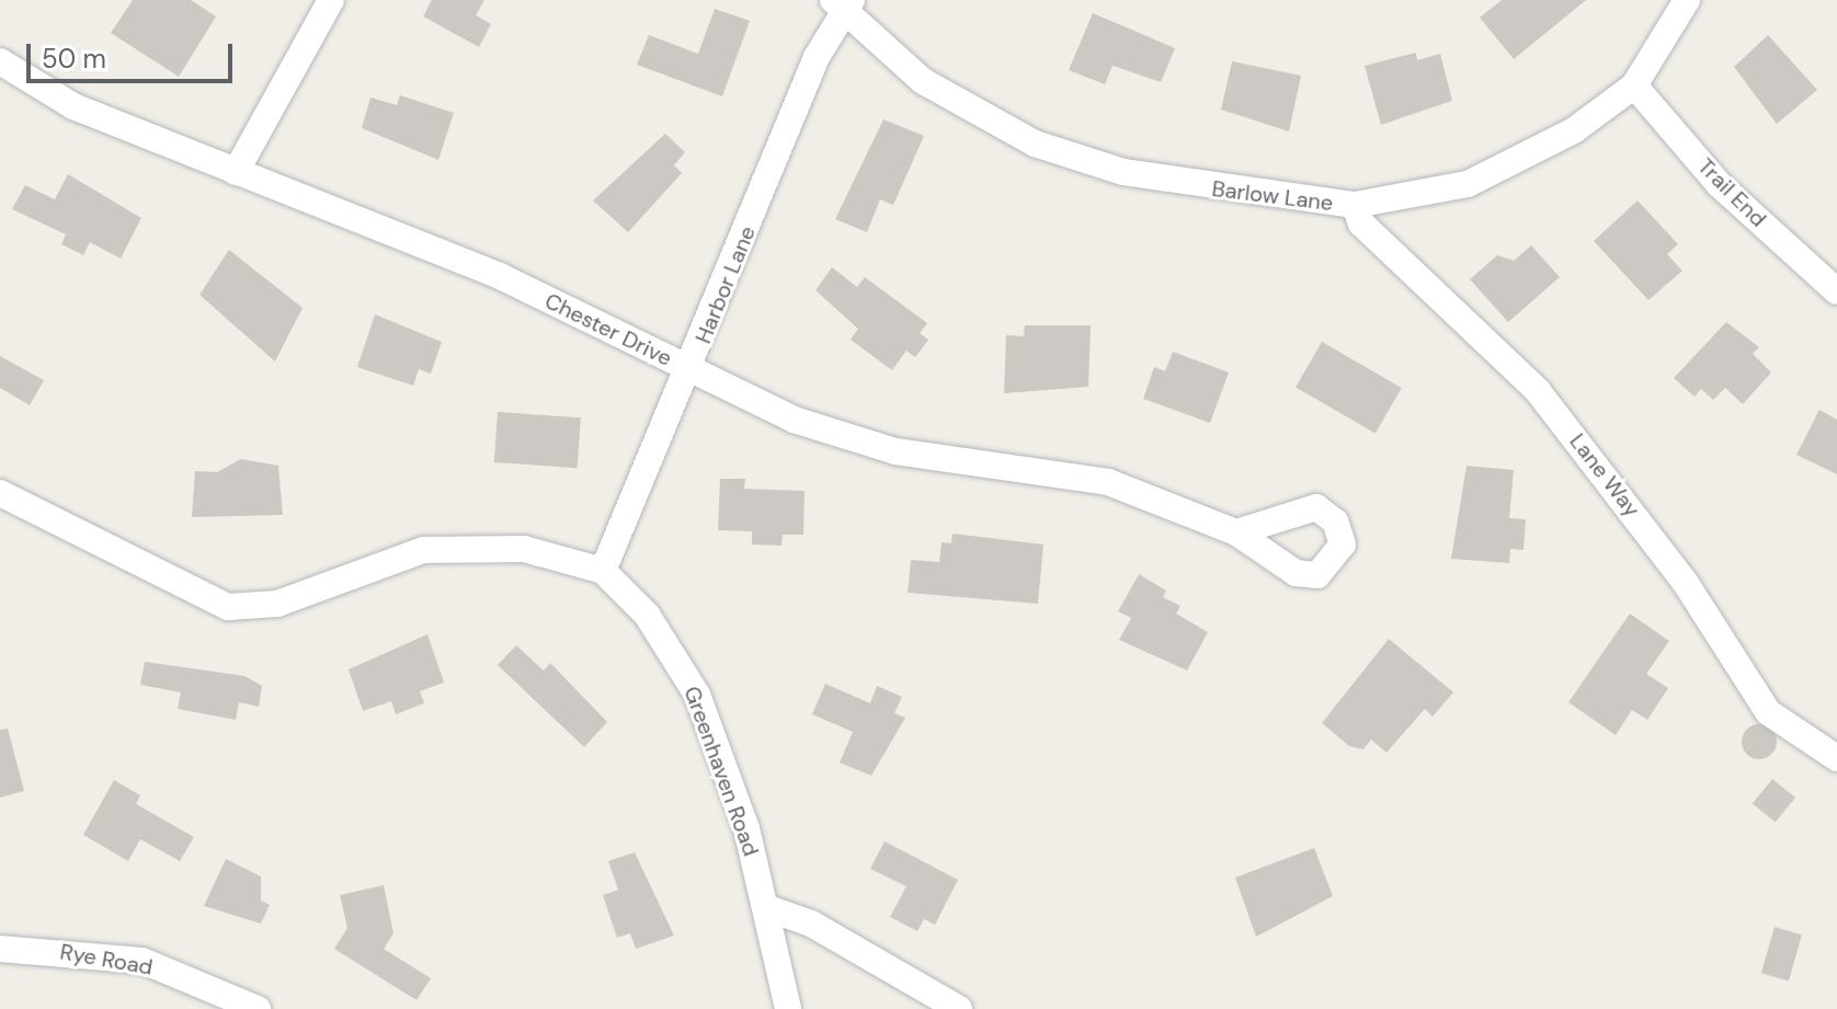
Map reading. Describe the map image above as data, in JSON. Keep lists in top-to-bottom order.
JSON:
{
  "streets": {
    "street": [
      "Trail End",
      "Barlow Lane",
      "Harbor Lane",
      "Chester Drive",
      "Lane Way",
      "Greenhaven Road",
      "Rye Road"
    ]
  },
  "crossings": [
    ["Trail End", "Barlow Lane"],
    ["Barlow Lane", "Harbor Lane"],
    ["Barlow Lane", "Lane Way"],
    ["Harbor Lane", "Chester Drive"],
    ["Harbor Lane", "Greenhaven Road"]
  ],
  "scale_bar": "50 m"
}
